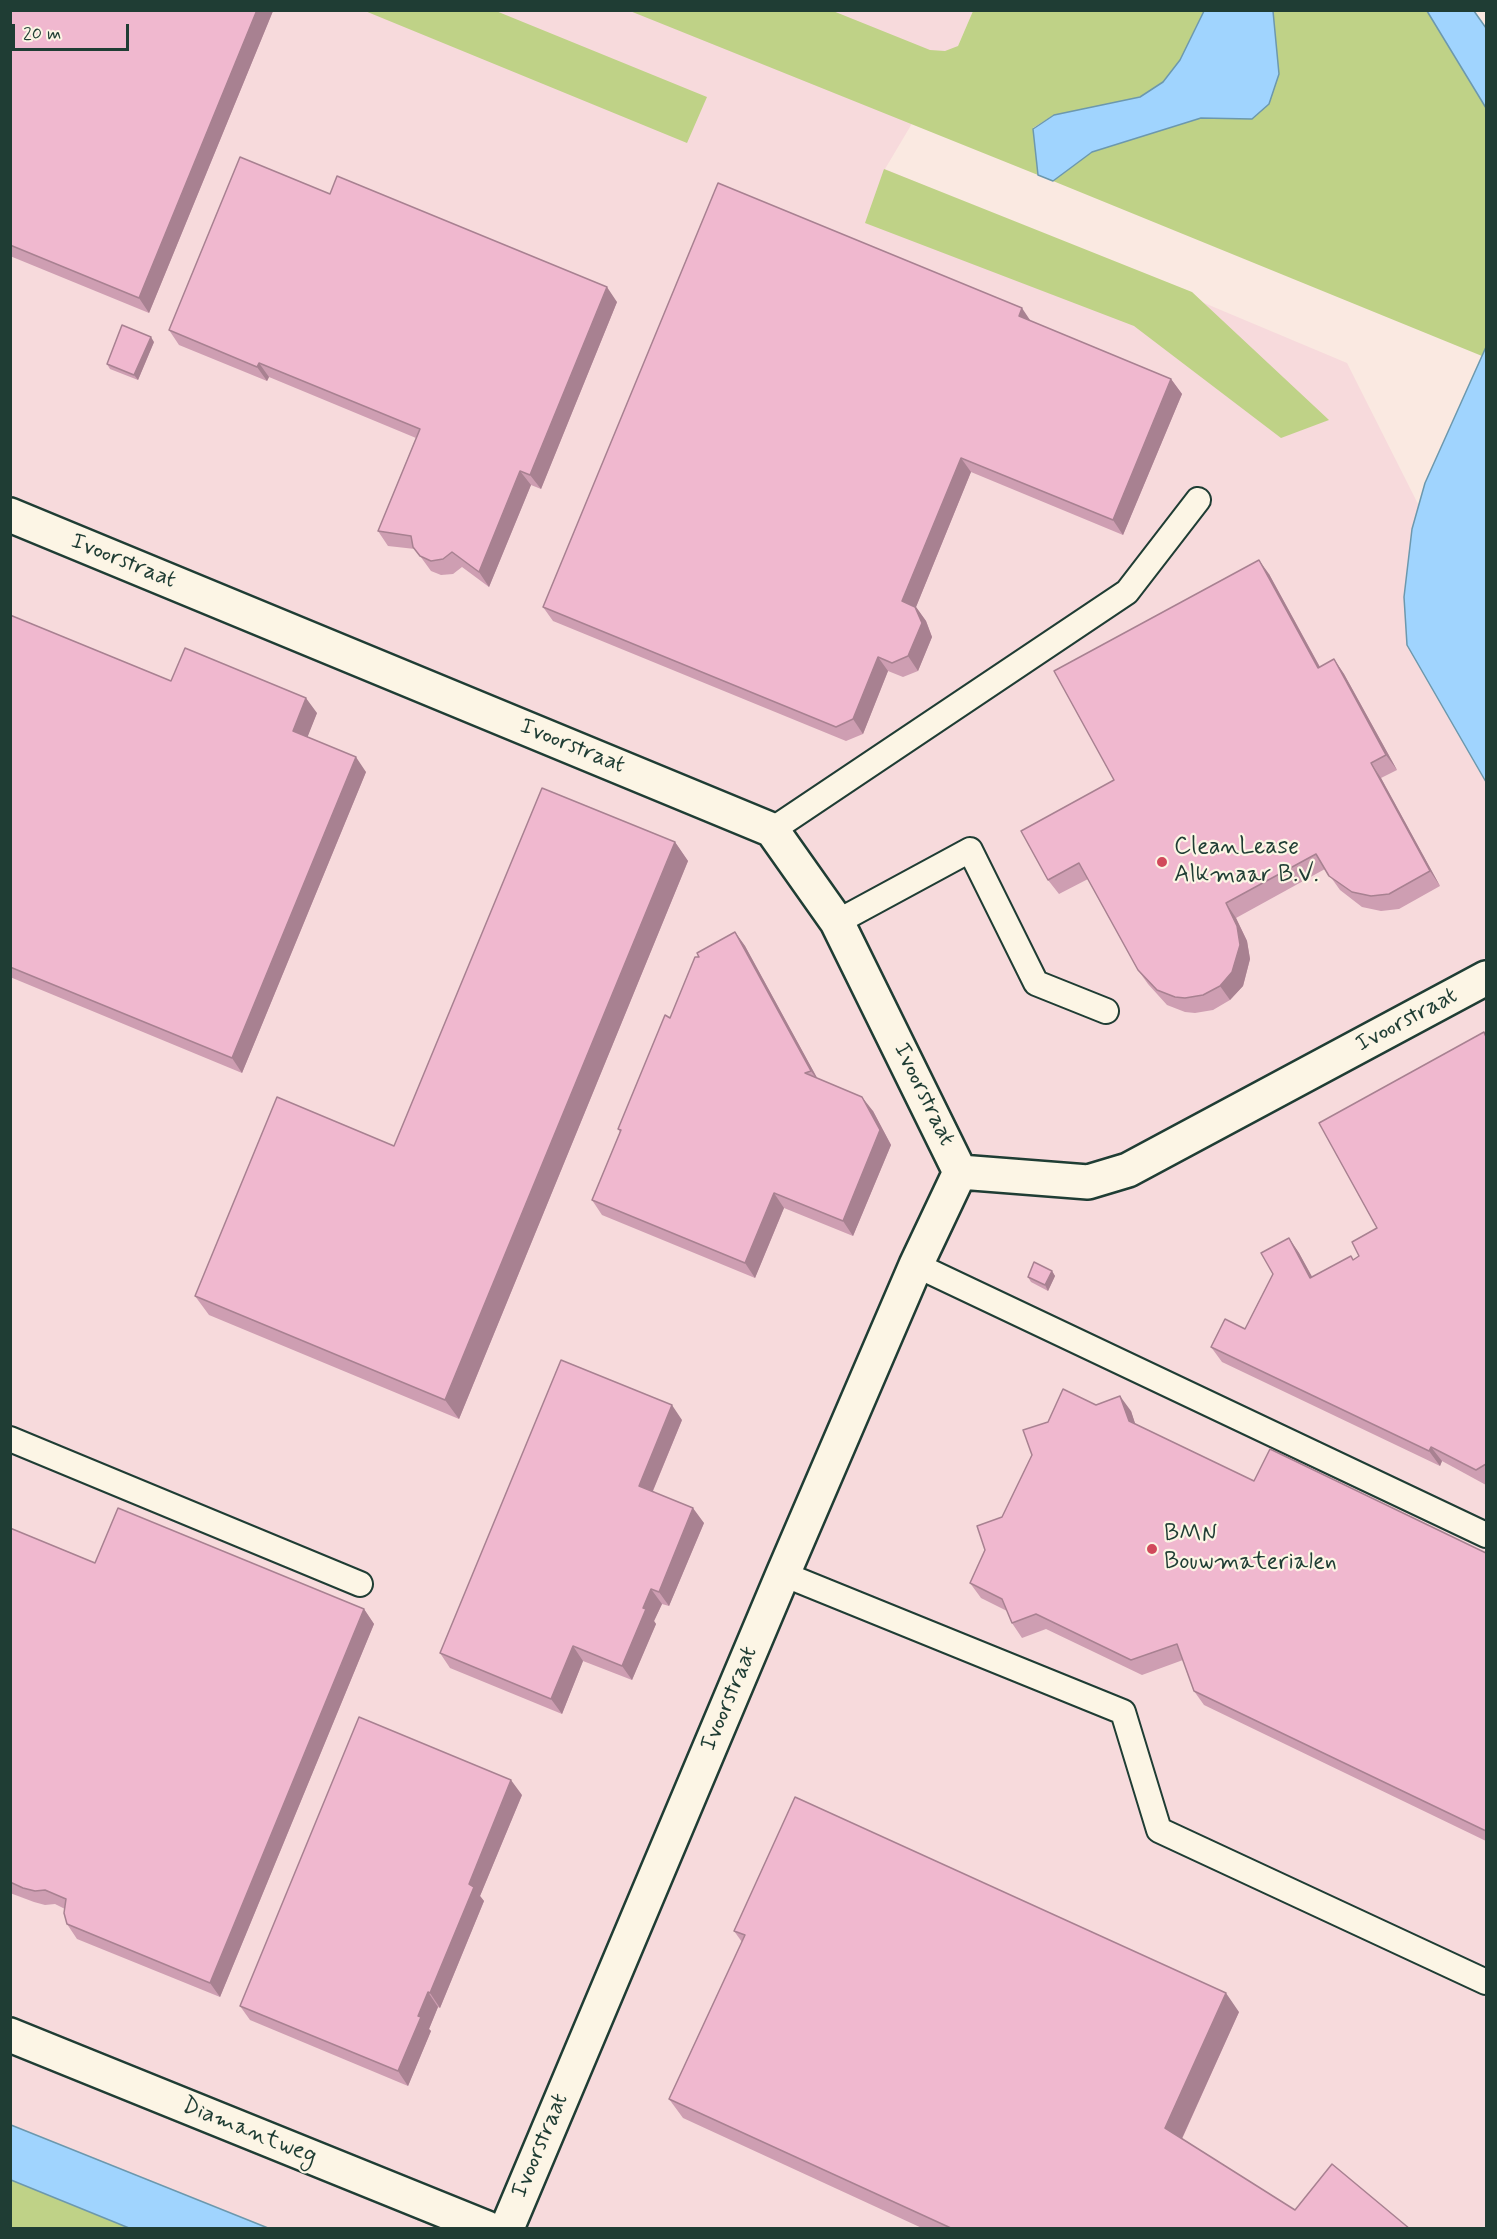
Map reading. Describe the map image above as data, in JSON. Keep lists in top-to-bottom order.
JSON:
{
  "streets": {
    "street": ["Ivoorstraat", "Diamantweg"]
  },
  "places": ["CleanLease Alkmaar B.V.", "BMN Bouwmaterialen"],
  "scale_bar": "20 m"
}
